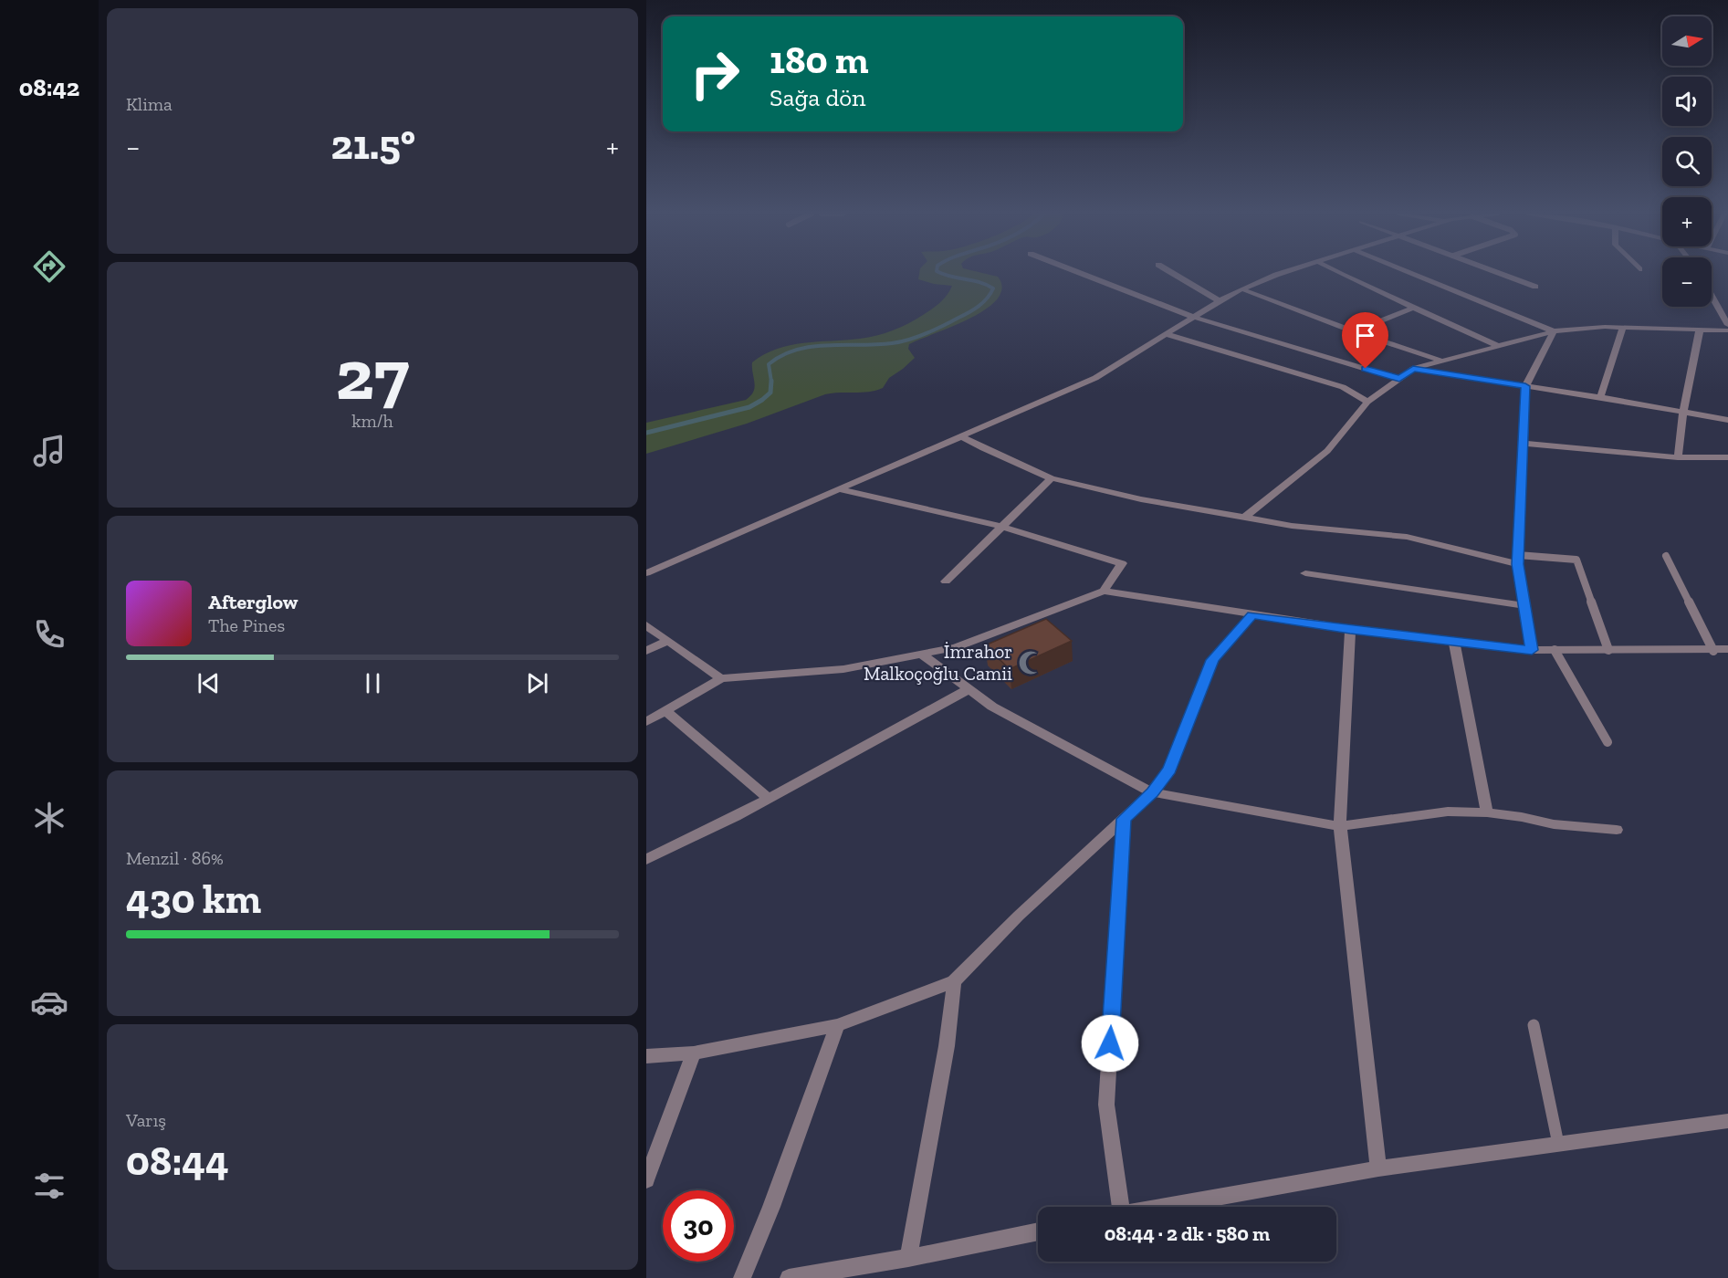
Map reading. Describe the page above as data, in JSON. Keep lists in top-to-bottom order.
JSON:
{
  "places": {
    "mosque": ["İmrahor Malkoçoğlu Camii"]
  },
  "north": "right",
  "page": {
    "tabs": "08:42",
    "tile": [
      "Klima",
      ["27", "km/h"],
      ["Menzil · 86%", "430 km"],
      ["Varış", "08:44"]
    ],
    "map_buttons": ["+", "−"],
    "turn": ["180 m", "Sağa dön"],
    "heat": ["−", "21.5°", "+"],
    "song": ["Afterglow", "The Pines"],
    "limit": "30",
    "trip": "08:44 · 2 dk · 580 m"
  }
}
